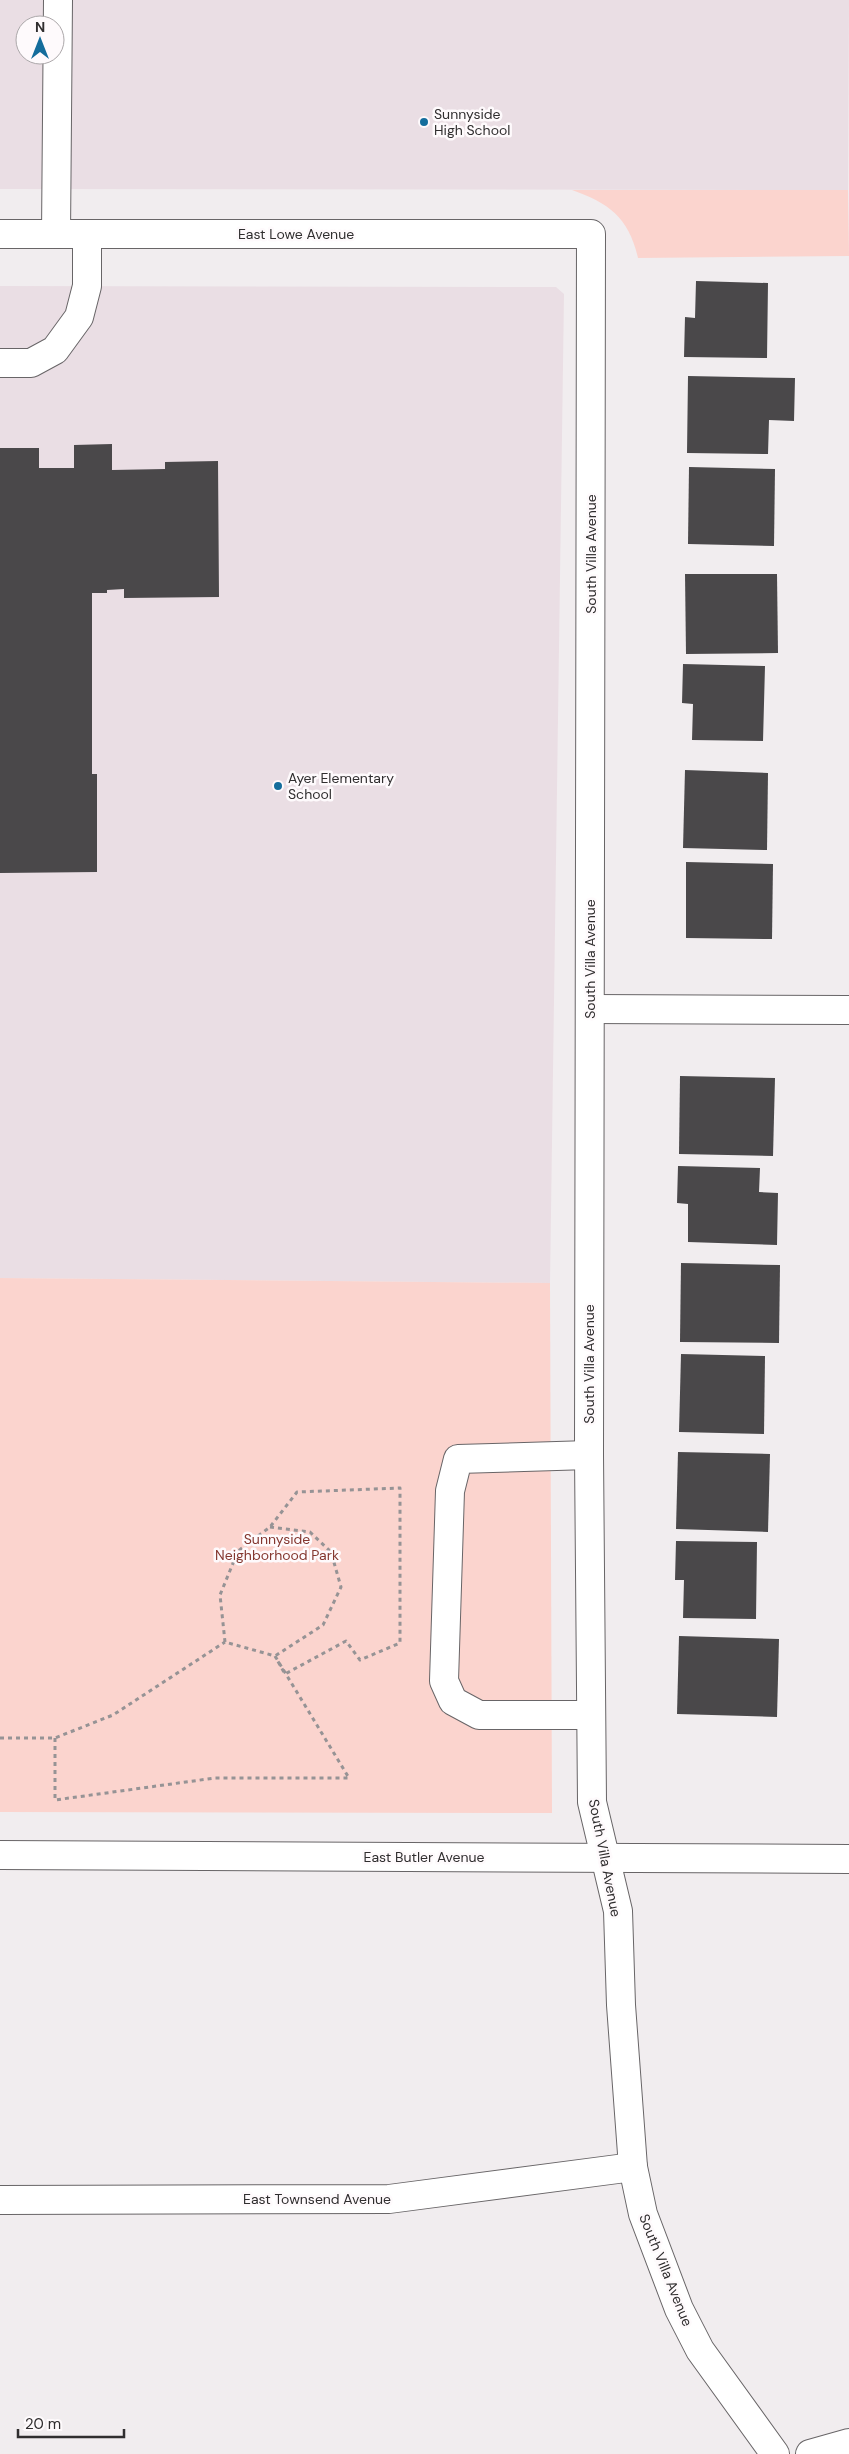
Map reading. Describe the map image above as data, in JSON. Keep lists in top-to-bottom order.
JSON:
{
  "streets": {
    "street": [
      "East Lowe Avenue",
      "South Villa Avenue",
      "East Butler Avenue",
      "East Townsend Avenue"
    ]
  },
  "crossings": [
    ["East Lowe Avenue", "South Villa Avenue"],
    ["South Villa Avenue", "East Butler Avenue"],
    ["South Villa Avenue", "East Townsend Avenue"]
  ],
  "parks": ["Sunnyside Neighborhood Park"],
  "places": ["Sunnyside High School", "Ayer Elementary School"],
  "scale_bar": "20 m",
  "north": "top"
}
